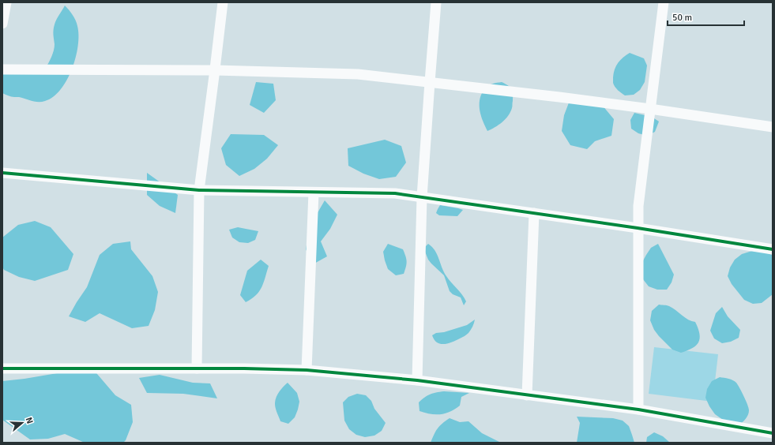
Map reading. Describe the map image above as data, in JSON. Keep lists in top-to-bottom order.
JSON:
{
  "scale_bar": "50 m",
  "north": "right"
}
